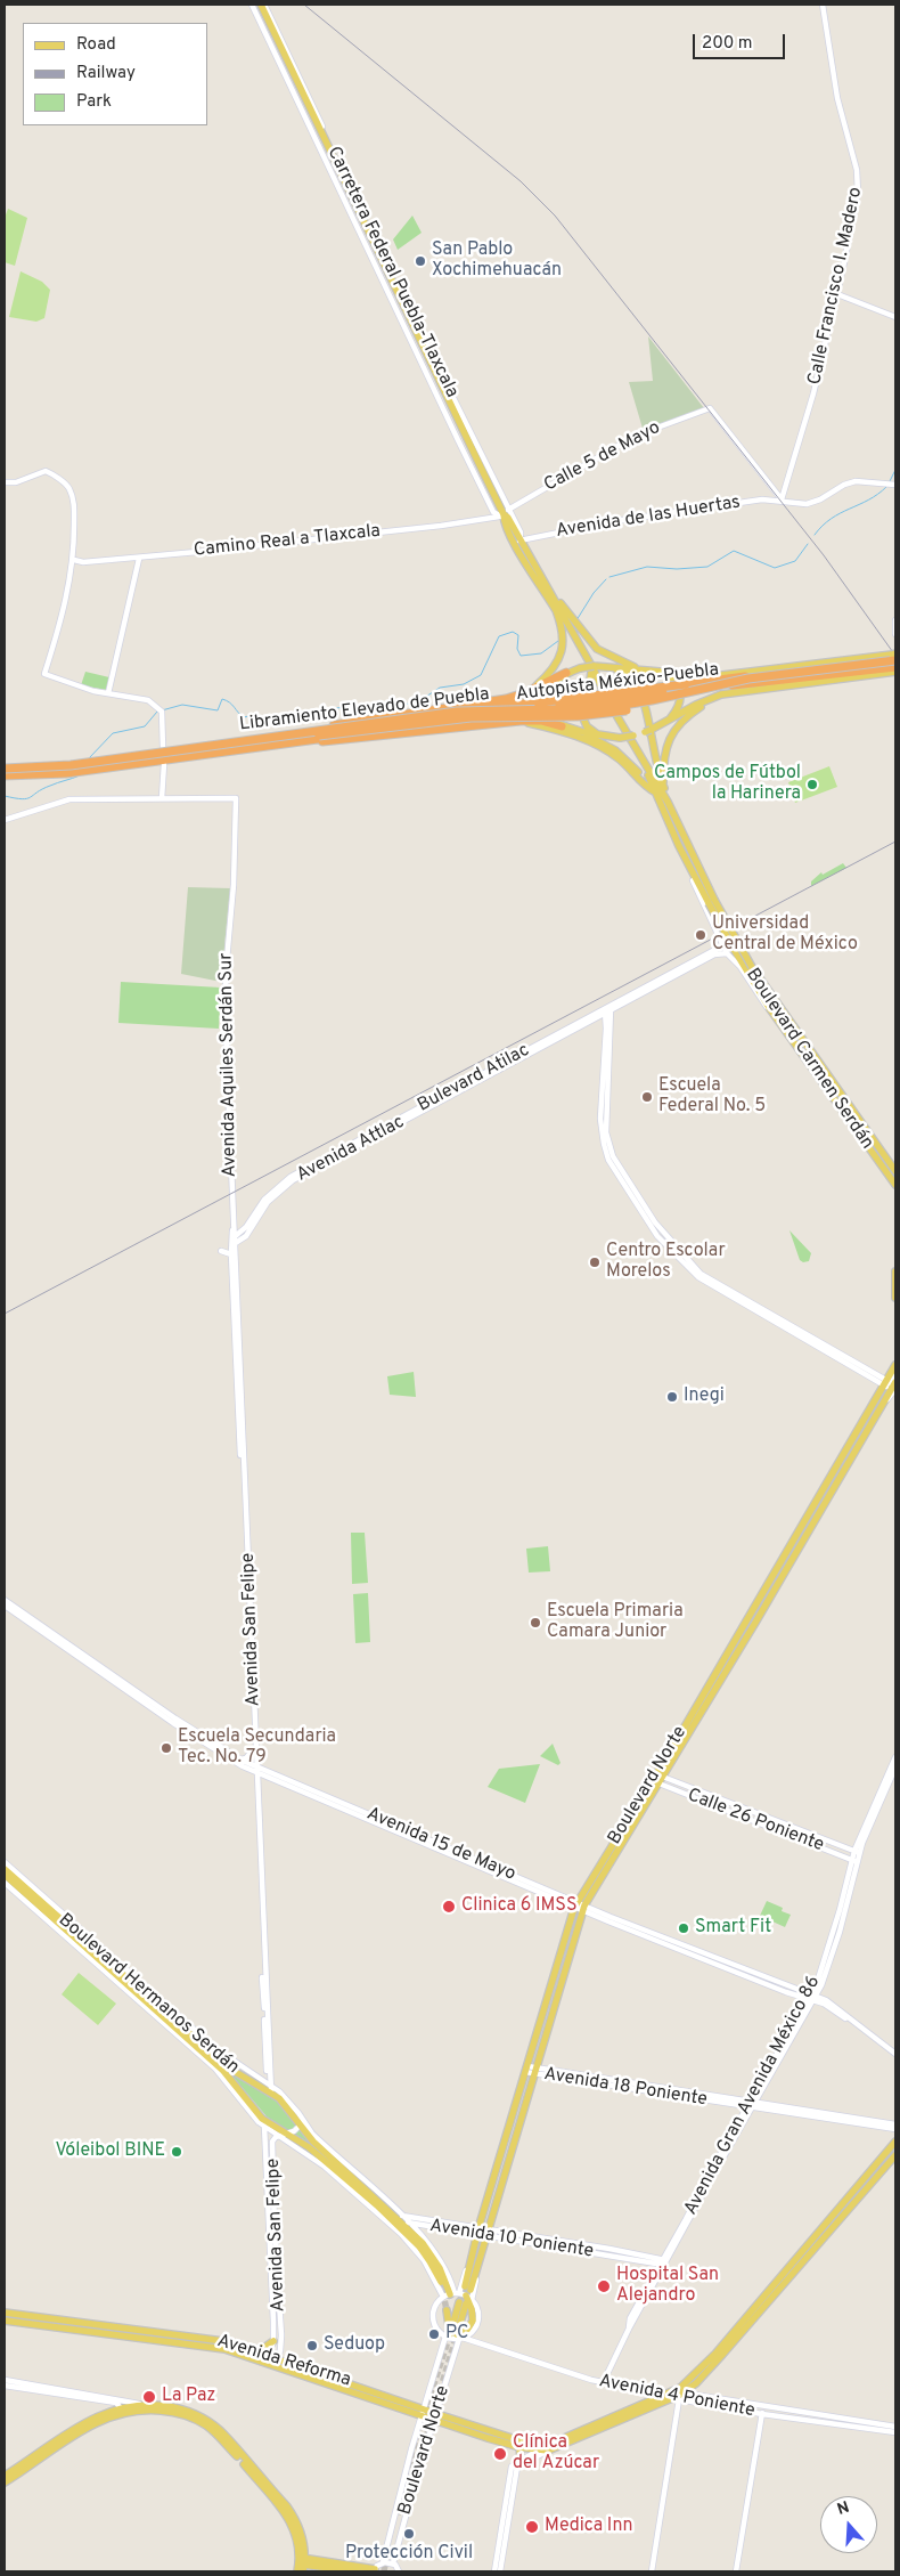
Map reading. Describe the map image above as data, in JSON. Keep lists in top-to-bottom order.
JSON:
{
  "streets": {
    "highway": ["Autopista México-Puebla", "Libramiento Elevado de Puebla"],
    "main road": [
      "Carretera Federal Puebla-Tlaxcala",
      "Calle Francisco I. Madero",
      "Calle 5 de Mayo",
      "Avenida de las Huertas",
      "Camino Real a Tlaxcala",
      "Boulevard Carmen Serdán",
      "Avenida Aquiles Serdán Sur",
      "Bulevard Atilac",
      "Avenida Attlac",
      "Avenida San Felipe",
      "Boulevard Norte",
      "Calle 26 Poniente",
      "Avenida 15 de Mayo",
      "Boulevard Hermanos Serdán",
      "Avenida 18 Poniente",
      "Avenida Gran Avenida México 86",
      "Avenida 10 Poniente",
      "Avenida Reforma",
      "Avenida 4 Poniente"
    ]
  },
  "crossings": [
    ["Carretera Federal Puebla-Tlaxcala", "Calle 5 de Mayo"],
    ["Carretera Federal Puebla-Tlaxcala", "Avenida de las Huertas"],
    ["Carretera Federal Puebla-Tlaxcala", "Camino Real a Tlaxcala"],
    ["Carretera Federal Puebla-Tlaxcala", "Boulevard Carmen Serdán"],
    ["Calle Francisco I. Madero", "Calle 5 de Mayo"],
    ["Calle Francisco I. Madero", "Avenida de las Huertas"],
    ["Calle 5 de Mayo", "Avenida de las Huertas"],
    ["Calle 5 de Mayo", "Camino Real a Tlaxcala"],
    ["Autopista México-Puebla", "Libramiento Elevado de Puebla"],
    ["Avenida Aquiles Serdán Sur", "Bulevard Atilac"],
    ["Avenida Aquiles Serdán Sur", "Avenida Attlac"],
    ["Avenida Aquiles Serdán Sur", "Avenida San Felipe"],
    ["Bulevard Atilac", "Avenida Attlac"],
    ["Bulevard Atilac", "Avenida San Felipe"],
    ["Avenida Attlac", "Avenida San Felipe"],
    ["Avenida San Felipe", "Avenida 15 de Mayo"],
    ["Avenida San Felipe", "Boulevard Hermanos Serdán"],
    ["Avenida San Felipe", "Avenida Reforma"],
    ["Boulevard Norte", "Calle 26 Poniente"],
    ["Boulevard Norte", "Avenida 15 de Mayo"],
    ["Boulevard Norte", "Boulevard Hermanos Serdán"],
    ["Boulevard Norte", "Avenida 18 Poniente"],
    ["Boulevard Norte", "Avenida 10 Poniente"],
    ["Boulevard Norte", "Avenida Reforma"],
    ["Boulevard Norte", "Avenida 4 Poniente"],
    ["Calle 26 Poniente", "Avenida Gran Avenida México 86"],
    ["Avenida 15 de Mayo", "Avenida Gran Avenida México 86"],
    ["Boulevard Hermanos Serdán", "Avenida 10 Poniente"],
    ["Avenida 18 Poniente", "Avenida Gran Avenida México 86"],
    ["Avenida Gran Avenida México 86", "Avenida 10 Poniente"],
    ["Avenida Gran Avenida México 86", "Avenida 4 Poniente"]
  ],
  "places": [
    "San Pablo Xochimehuacán",
    "Campos de Fútbol la Harinera",
    "Universidad Central de México",
    "Escuela Federal No. 5",
    "Centro Escolar Morelos",
    "Inegi",
    "Escuela Primaria Camara Junior",
    "Escuela Secundaria Tec. No. 79",
    "Clinica 6 IMSS",
    "Smart Fit",
    "Vóleibol BINE",
    "Hospital San Alejandro",
    "PC",
    "Seduop",
    "La Paz",
    "Clínica del Azúcar",
    "Medica Inn",
    "Protección Civil"
  ],
  "legend": ["Road", "Railway", "Park"],
  "scale_bar": "200 m",
  "north": "top"
}
